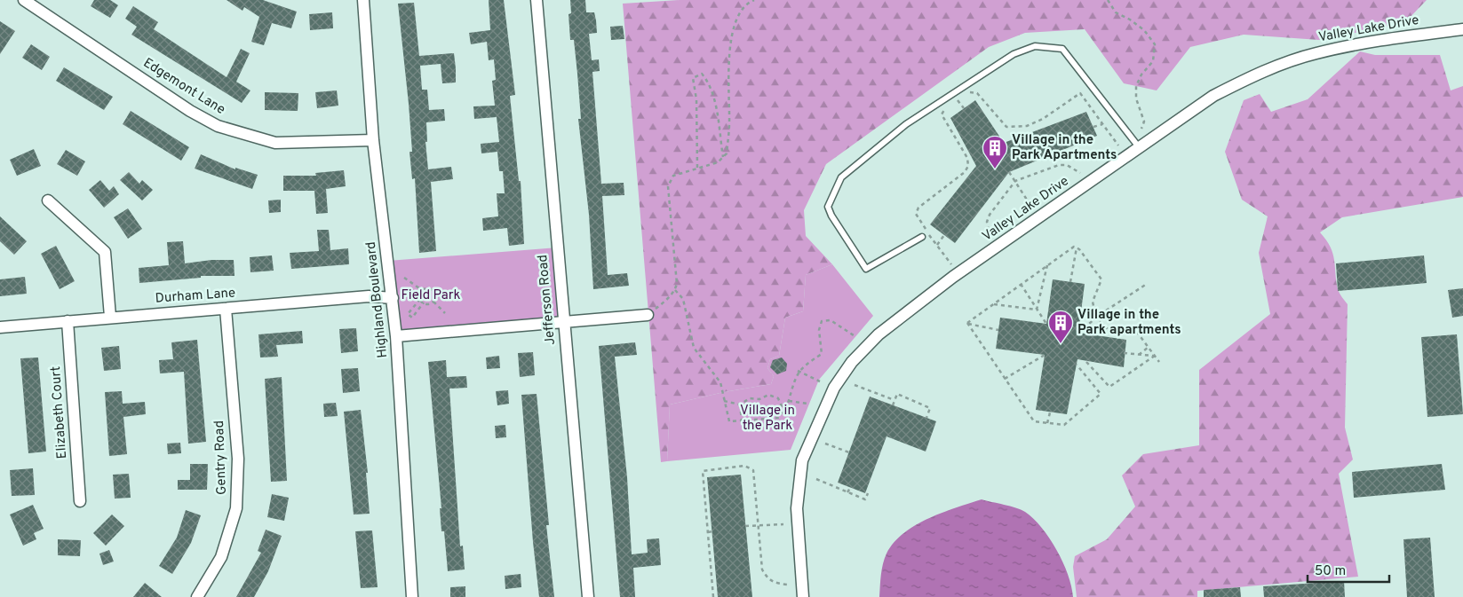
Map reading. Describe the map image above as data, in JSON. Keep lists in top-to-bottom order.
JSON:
{
  "streets": {
    "street": [
      "Valley Lake Drive",
      "Edgemont Lane",
      "Durham Lane",
      "Highland Boulevard",
      "Jefferson Road",
      "Elizabeth Court",
      "Gentry Road"
    ]
  },
  "crossings": [
    ["Edgemont Lane", "Highland Boulevard"],
    ["Durham Lane", "Highland Boulevard"],
    ["Durham Lane", "Elizabeth Court"],
    ["Durham Lane", "Gentry Road"]
  ],
  "parks": ["Field Park", "Village in the Park"],
  "places": {
    "building": ["Village in the Park Apartments", "Village in the Park apartments"]
  },
  "scale_bar": "50 m"
}
